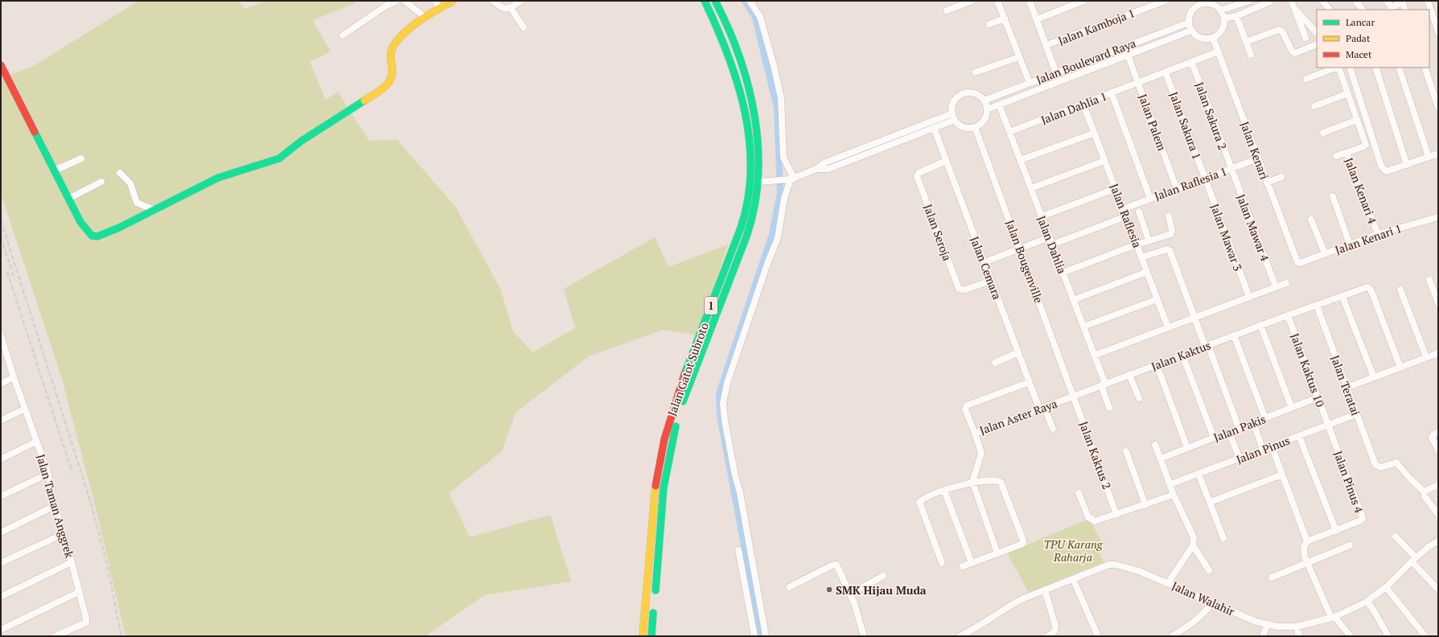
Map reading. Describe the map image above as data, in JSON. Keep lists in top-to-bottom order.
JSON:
{
  "streets": {
    "main road": ["1", "Jalan Gatot Subroto"],
    "street": [
      "Jalan Kamboja 1",
      "Jalan Boulevard Raya",
      "Jalan Dahlia 1",
      "Jalan Sakura 2",
      "Jalan Palem",
      "Jalan Sakura 1",
      "Jalan Kenari",
      "Jalan Raflesia 1",
      "Jalan Kenari 4",
      "Jalan Raflesia",
      "Jalan Mawar 4",
      "Jalan Seroja",
      "Jalan Mawar 3",
      "Jalan Kenari 1",
      "Jalan Dahlia",
      "Jalan Bougenville",
      "Jalan Cemara",
      "Jalan Kaktus",
      "Jalan Kaktus 10",
      "Jalan Teratai",
      "Jalan Aster Raya",
      "Jalan Pakis",
      "Jalan Pinus",
      "Jalan Kaktus 2",
      "Jalan Pinus 4",
      "Jalan Taman Anggrek",
      "Jalan Walahir"
    ]
  },
  "crossings": [
    ["Jalan Boulevard Raya", "Jalan Palem"],
    ["Jalan Boulevard Raya", "Jalan Kenari"],
    ["Jalan Boulevard Raya", "Jalan Dahlia"],
    ["Jalan Boulevard Raya", "Jalan Bougenville"],
    ["Jalan Dahlia 1", "Jalan Sakura 2"],
    ["Jalan Dahlia 1", "Jalan Palem"],
    ["Jalan Dahlia 1", "Jalan Sakura 1"],
    ["Jalan Dahlia 1", "Jalan Kenari"],
    ["Jalan Dahlia 1", "Jalan Raflesia"],
    ["Jalan Dahlia 1", "Jalan Dahlia"],
    ["Jalan Sakura 2", "Jalan Raflesia 1"],
    ["Jalan Sakura 2", "Jalan Mawar 4"],
    ["Jalan Palem", "Jalan Raflesia 1"],
    ["Jalan Sakura 1", "Jalan Raflesia 1"],
    ["Jalan Sakura 1", "Jalan Mawar 3"],
    ["Jalan Kenari", "Jalan Raflesia 1"],
    ["Jalan Kenari", "Jalan Kenari 1"],
    ["Jalan Raflesia 1", "Jalan Raflesia"],
    ["Jalan Raflesia 1", "Jalan Mawar 4"],
    ["Jalan Raflesia 1", "Jalan Mawar 3"],
    ["Jalan Kenari 4", "Jalan Kenari 1"],
    ["Jalan Seroja", "Jalan Cemara"],
    ["Jalan Dahlia", "Jalan Kaktus"],
    ["Jalan Bougenville", "Jalan Kaktus"],
    ["Jalan Bougenville", "Jalan Aster Raya"],
    ["Jalan Bougenville", "Jalan Kaktus 2"],
    ["Jalan Cemara", "Jalan Aster Raya"],
    ["1", "Jalan Gatot Subroto"],
    ["Jalan Kaktus", "Jalan Kaktus 10"],
    ["Jalan Kaktus", "Jalan Teratai"],
    ["Jalan Kaktus", "Jalan Aster Raya"],
    ["Jalan Kaktus", "Jalan Kaktus 2"],
    ["Jalan Kaktus 10", "Jalan Pakis"],
    ["Jalan Kaktus 10", "Jalan Pinus"],
    ["Jalan Kaktus 10", "Jalan Pinus 4"],
    ["Jalan Teratai", "Jalan Pinus"],
    ["Jalan Aster Raya", "Jalan Kaktus 2"],
    ["Jalan Pinus", "Jalan Pinus 4"]
  ],
  "parks": ["TPU Karang Raharja"],
  "places": ["SMK Hijau Muda"],
  "legend": ["Lancar", "Padat", "Macet"]
}
